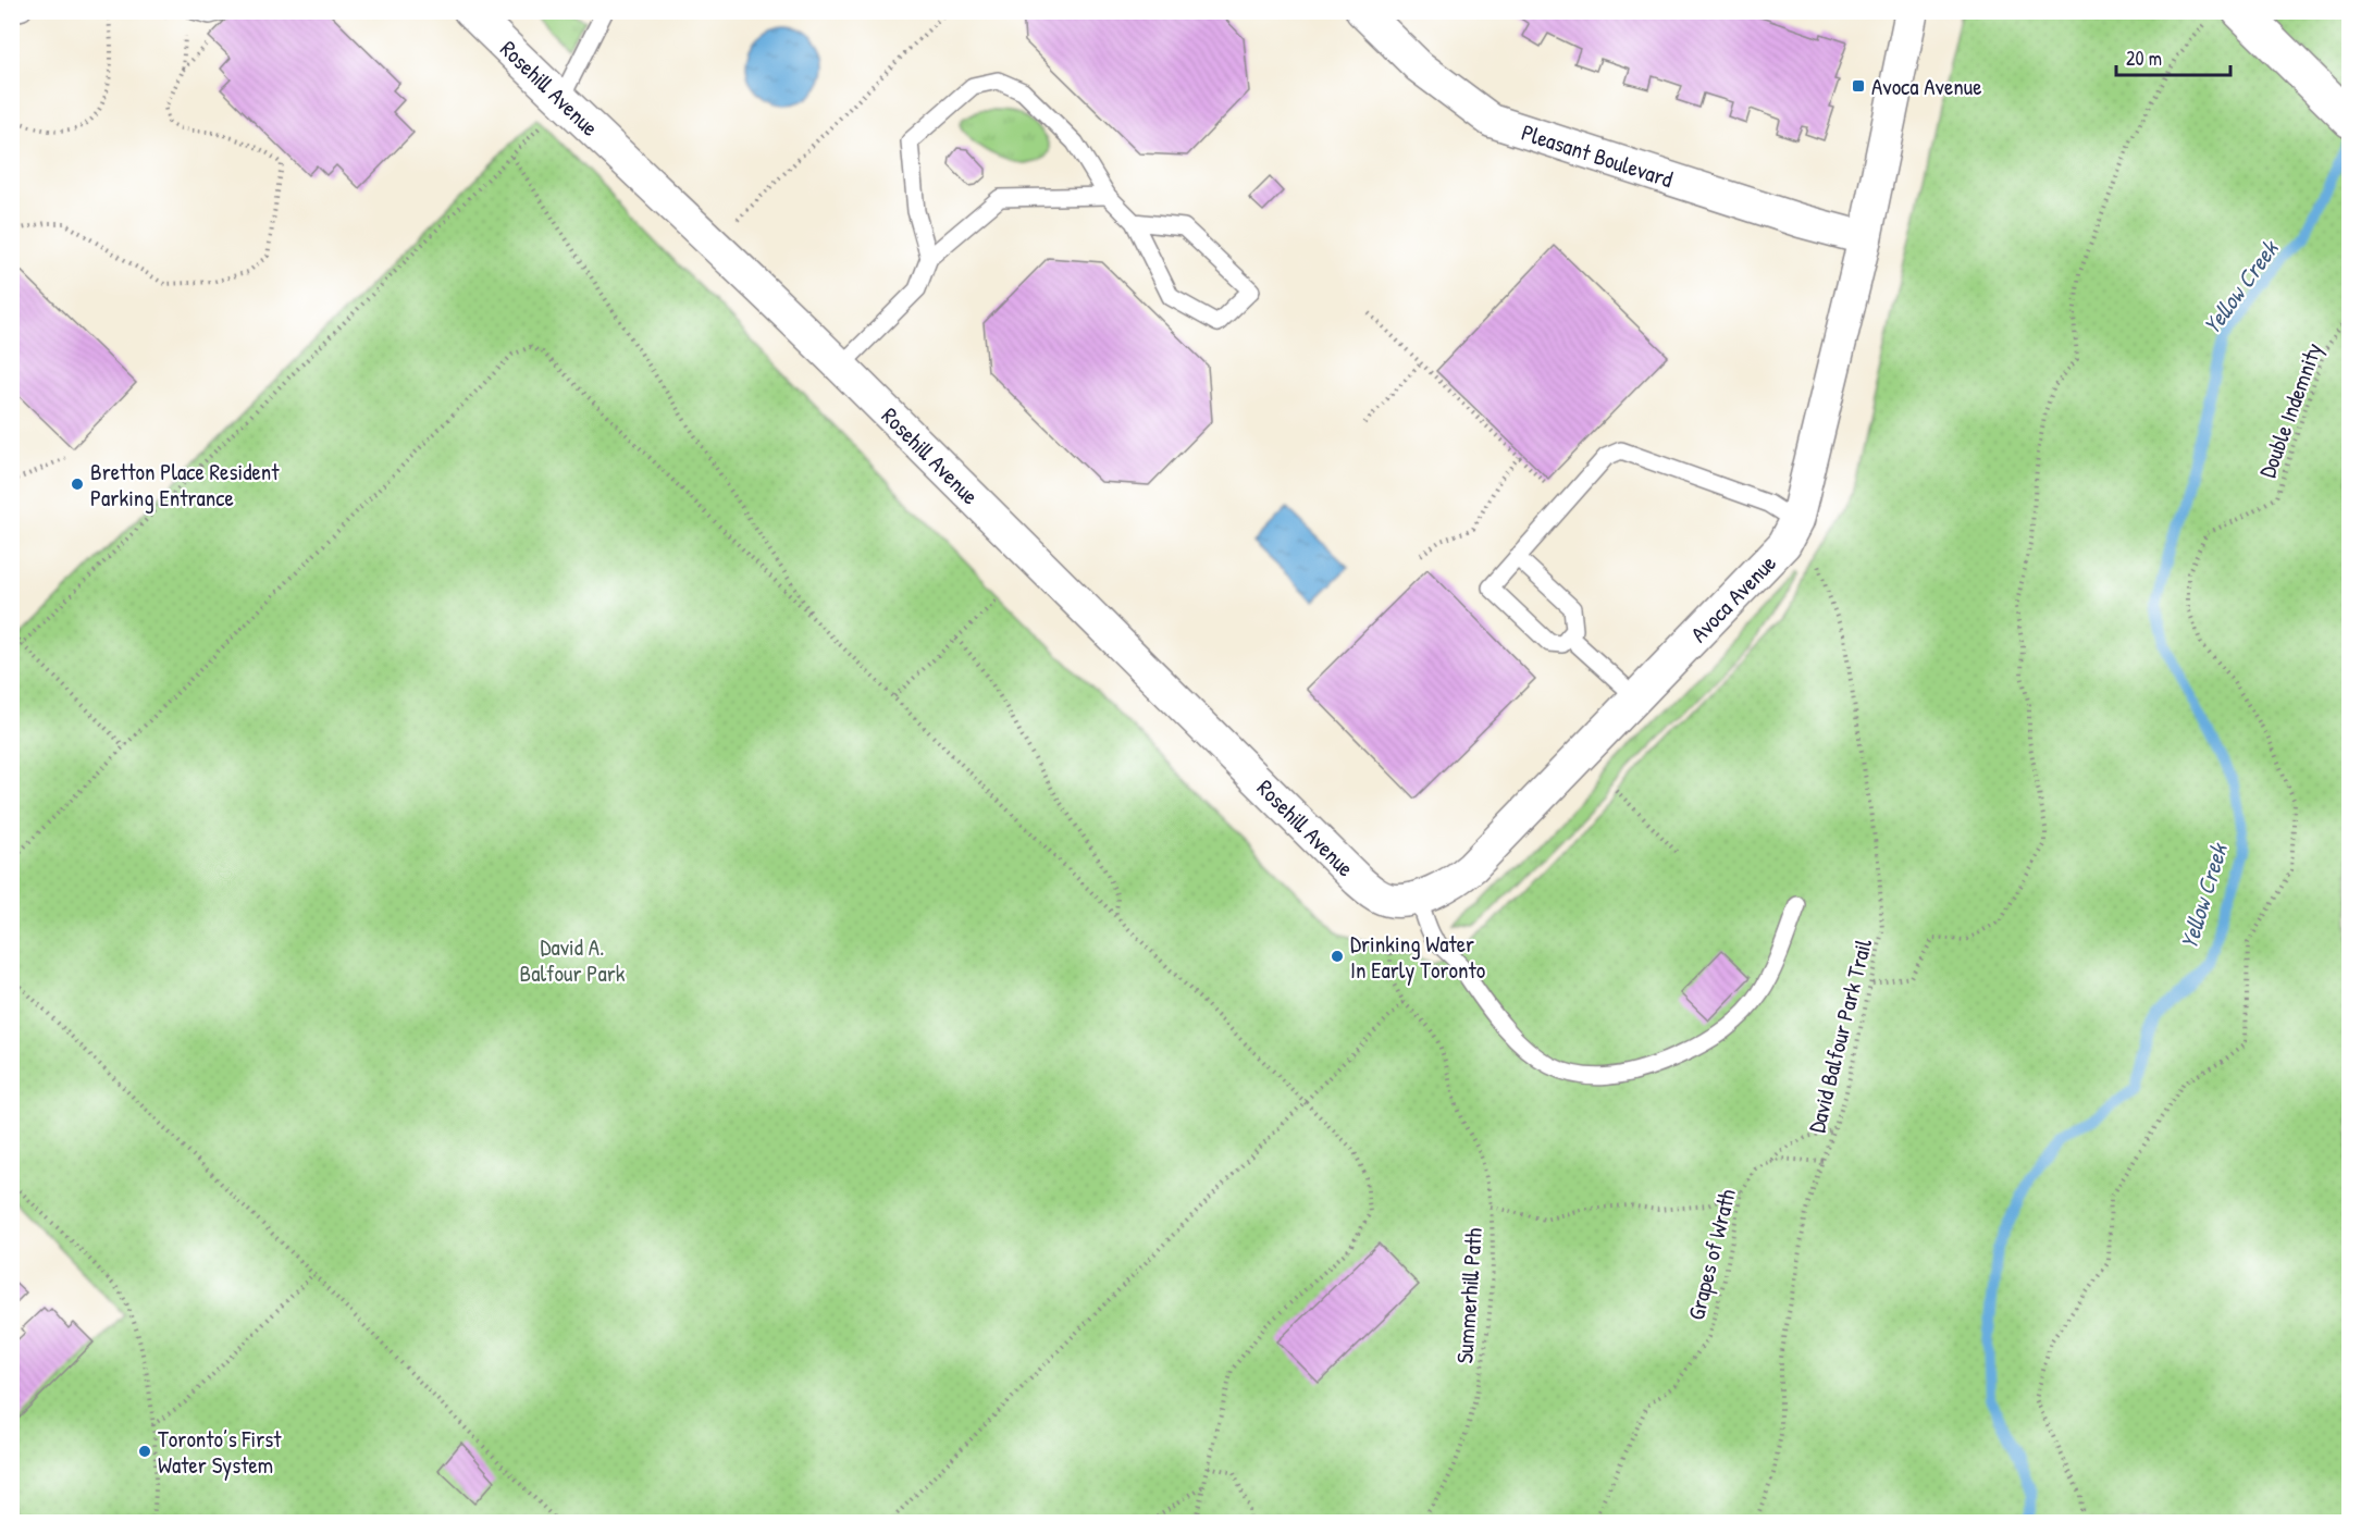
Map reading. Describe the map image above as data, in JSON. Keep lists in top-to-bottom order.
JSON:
{
  "streets": {
    "street": ["Rosehill Avenue", "Pleasant Boulevard", "Avoca Avenue"],
    "path": [
      "Double Indemnity",
      "David Balfour Park Trail",
      "Grapes of Wrath",
      "Summerhill Path"
    ]
  },
  "crossings": [
    ["Rosehill Avenue", "Avoca Avenue"],
    ["Pleasant Boulevard", "Avoca Avenue"],
    ["Avoca Avenue", "David Balfour Park Trail"],
    ["David Balfour Park Trail", "Grapes of Wrath"]
  ],
  "water": ["Yellow Creek"],
  "parks": ["David A. Balfour Park"],
  "places": {
    "transit": ["Avoca Avenue"],
    "other": ["Bretton Place Resident Parking Entrance", "Drinking Water In Early Toronto", "Toronto’s First Water System"]
  },
  "scale_bar": "20 m"
}
